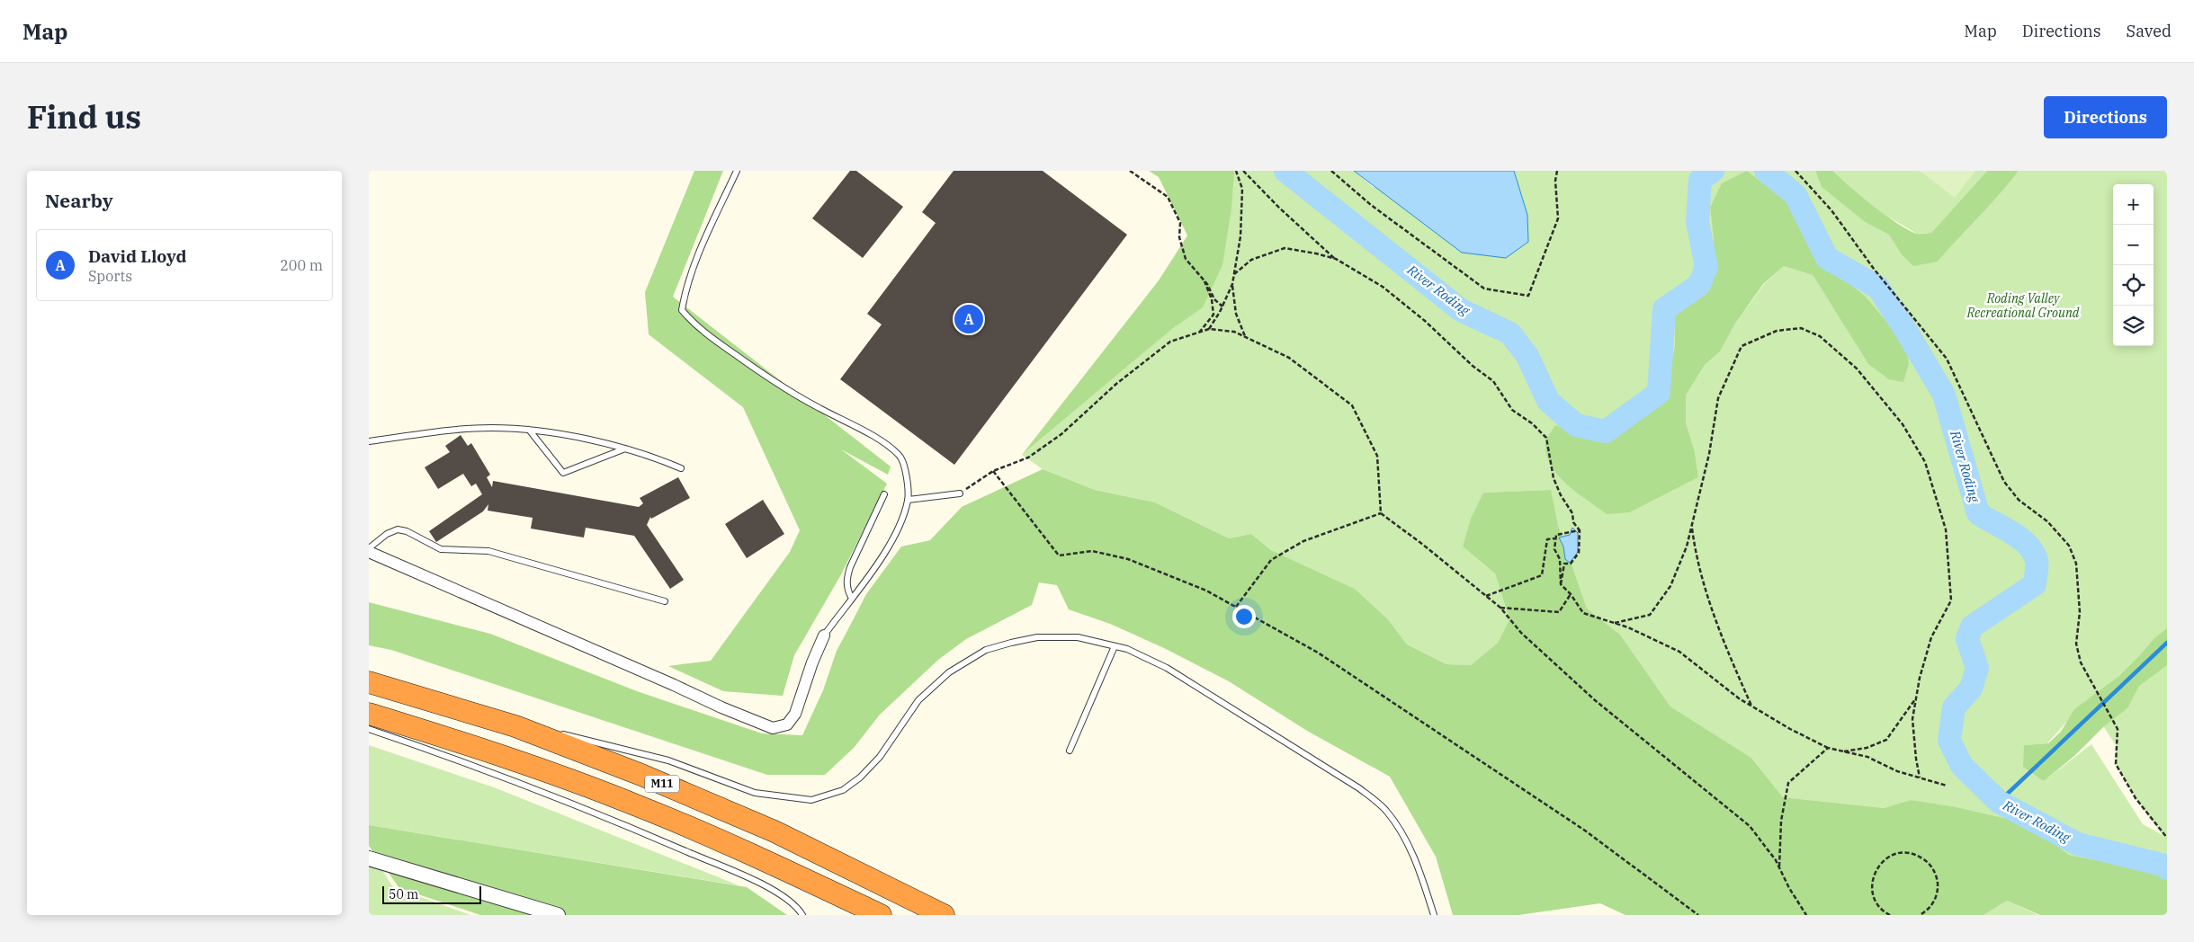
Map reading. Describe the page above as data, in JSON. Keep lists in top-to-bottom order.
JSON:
{
  "streets": {
    "highway": ["M11"]
  },
  "water": ["River Roding"],
  "parks": ["Roding Valley Recreational Ground"],
  "scale_bar": "50 m",
  "page": {
    "header": "Map",
    "nav": ["Map", "Directions", "Saved"],
    "title": "Find us",
    "buttons": "Directions",
    "heading": "Nearby",
    "map_buttons": ["+", "−"],
    "list": [
      {
        "mark": "A",
        "name": "David Lloyd",
        "note": "Sports",
        "value": "200 m"
      }
    ],
    "pins": "A",
    "scale": "50 m"
  }
}
